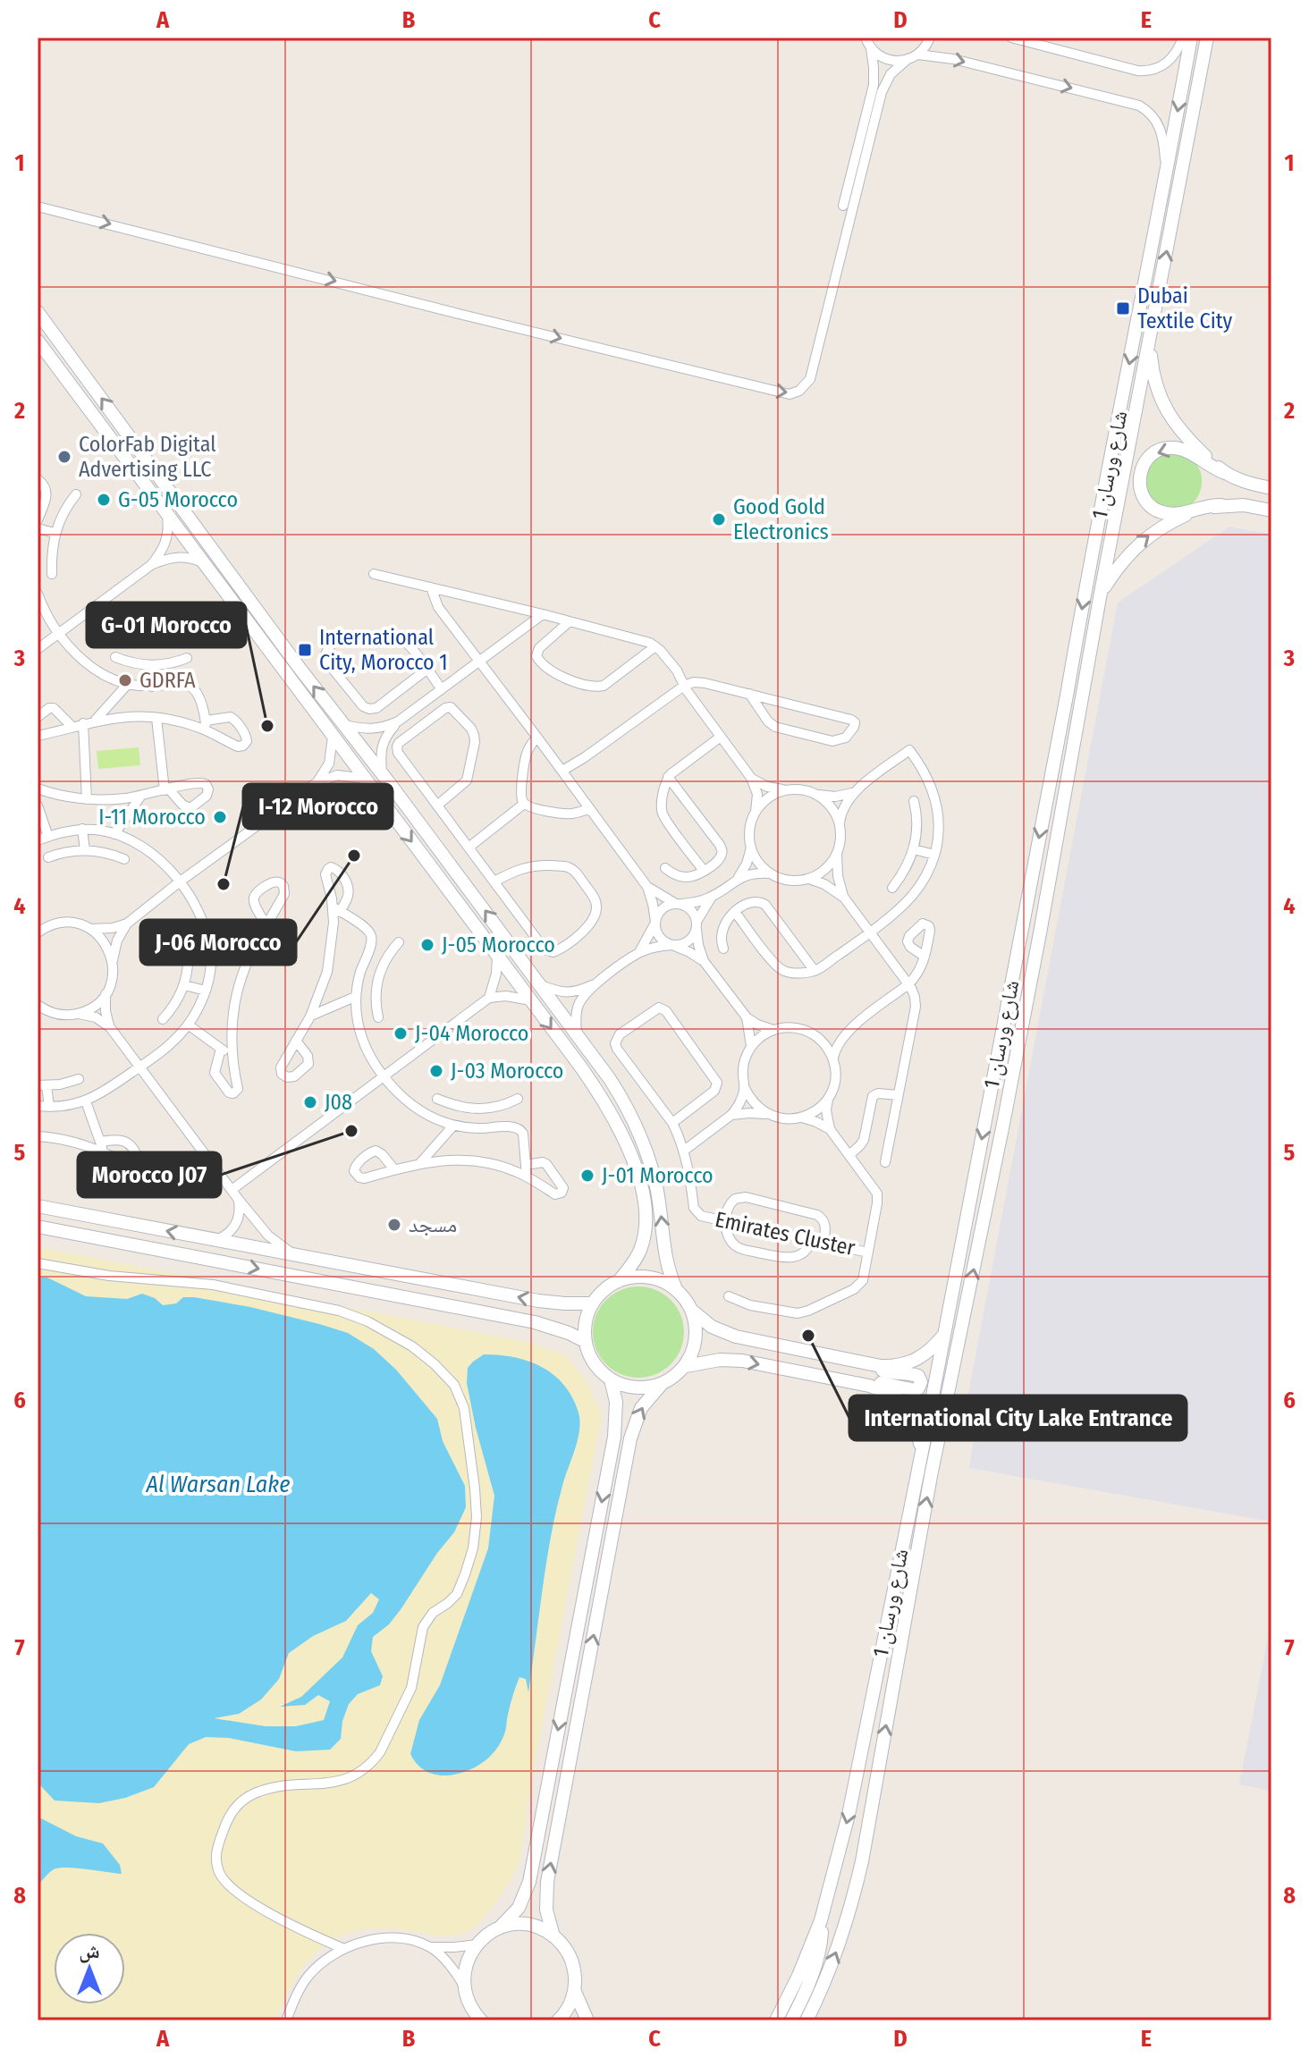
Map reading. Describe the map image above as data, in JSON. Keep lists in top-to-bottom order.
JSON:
{
  "streets": {
    "street": ["شارع ورسان 1", "Emirates Cluster"]
  },
  "water": ["Al Warsan Lake"],
  "places": {
    "transit": ["Dubai Textile City", "International City, Morocco 1"],
    "other": [
      "ColorFab Digital Advertising LLC",
      "G-05 Morocco",
      "Good Gold Electronics",
      "GDRFA",
      "G-01 Morocco",
      "I-11 Morocco",
      "J-06 Morocco",
      "I-12 Morocco",
      "J-05 Morocco",
      "J-04 Morocco",
      "J-03 Morocco",
      "J08",
      "Morocco J07",
      "J-01 Morocco",
      "مسجد",
      "International City Lake Entrance"
    ]
  },
  "north": "top",
  "grid": {
    "columns": [
      "A",
      "B",
      "C",
      "D",
      "E"
    ],
    "rows": [
      "1",
      "2",
      "3",
      "4",
      "5",
      "6",
      "7",
      "8"
    ]
  }
}
